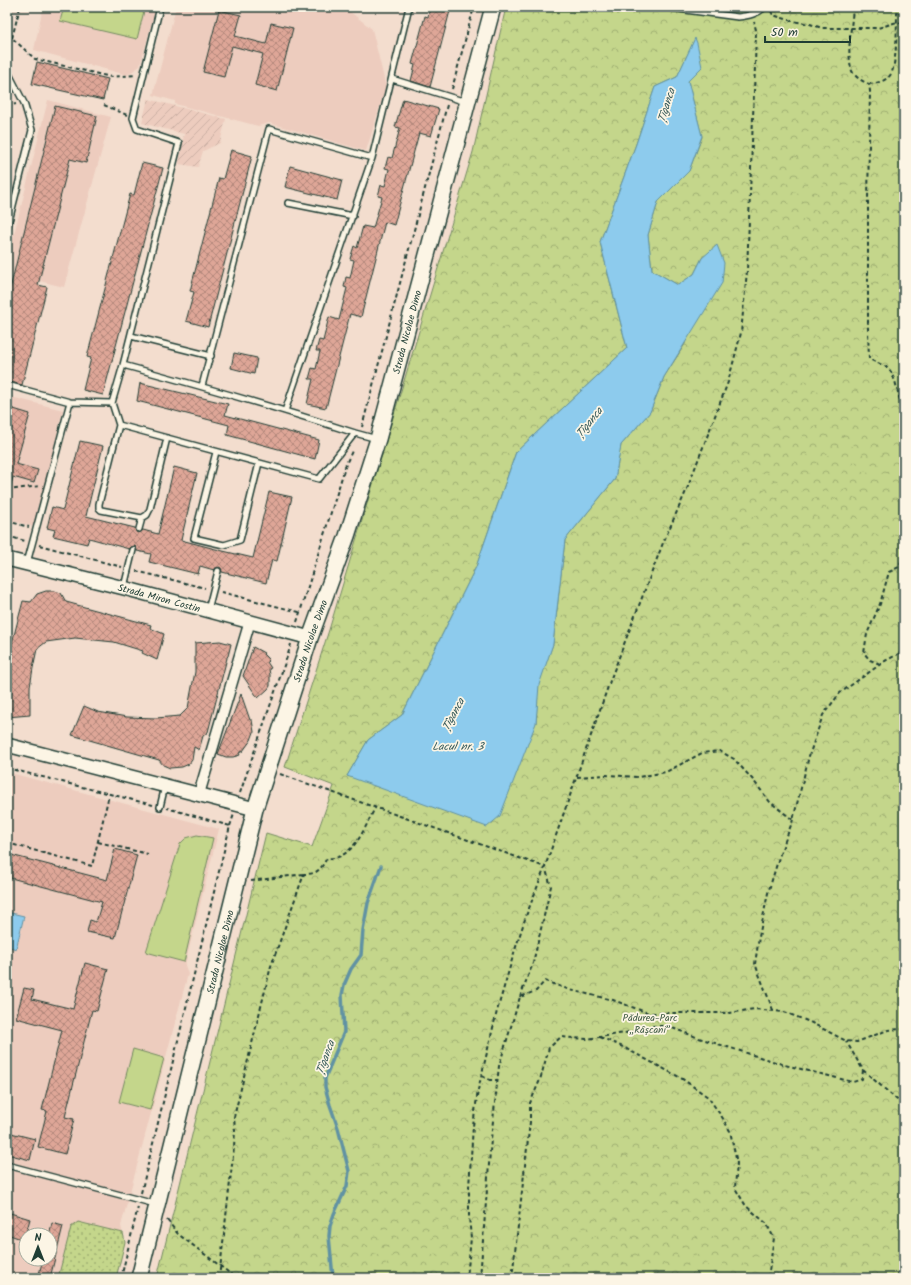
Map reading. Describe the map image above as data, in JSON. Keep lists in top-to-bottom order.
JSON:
{
  "streets": {
    "main road": ["Strada Nicolae Dimo"],
    "street": ["Strada Miron Costin"]
  },
  "crossings": [
    ["Strada Nicolae Dimo", "Strada Miron Costin"]
  ],
  "water": ["Țîganca", "Lacul nr. 3"],
  "parks": ["Pădurea-Parc „Râșcani”"],
  "scale_bar": "50 m",
  "north": "top"
}
